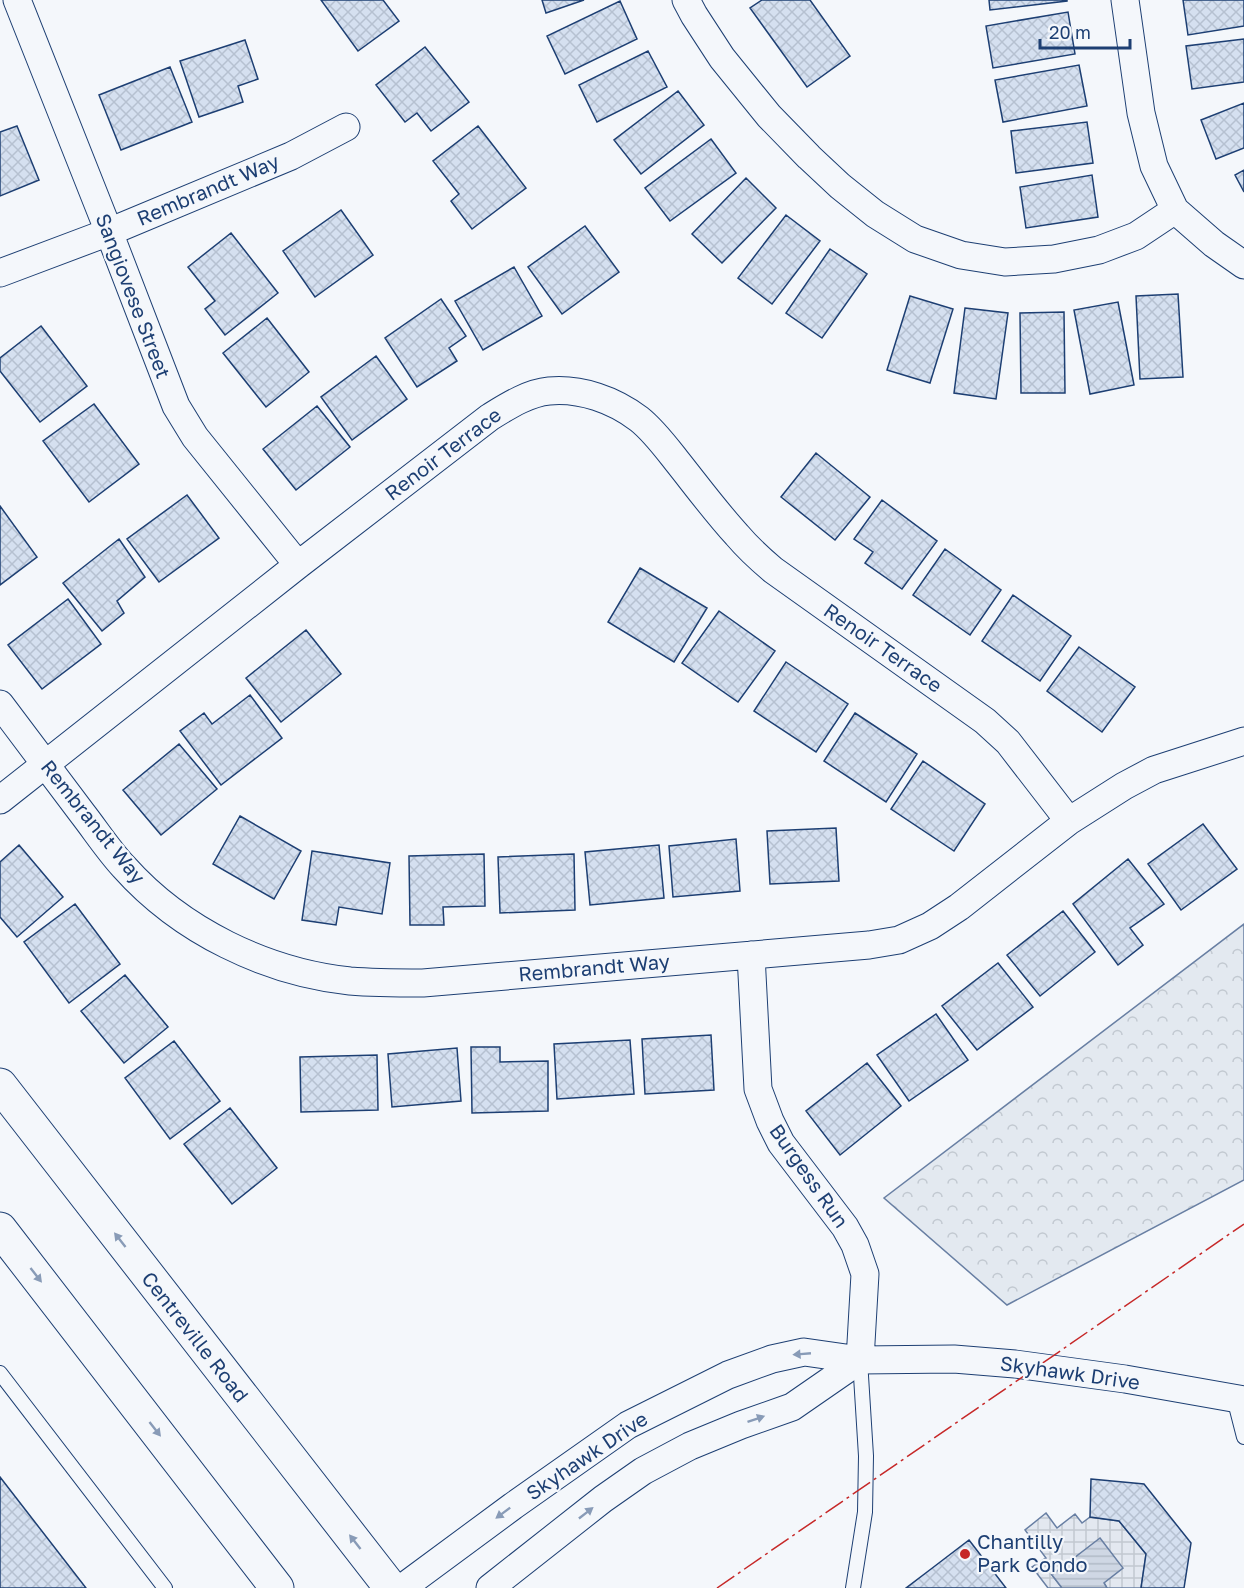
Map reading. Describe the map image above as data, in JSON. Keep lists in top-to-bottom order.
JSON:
{
  "streets": {
    "main road": ["Centreville Road"],
    "street": [
      "Rembrandt Way",
      "Sangiovese Street",
      "Renoir Terrace",
      "Burgess Run",
      "Skyhawk Drive"
    ]
  },
  "crossings": [
    ["Rembrandt Way", "Sangiovese Street"],
    ["Rembrandt Way", "Renoir Terrace"],
    ["Rembrandt Way", "Burgess Run"],
    ["Sangiovese Street", "Renoir Terrace"],
    ["Burgess Run", "Skyhawk Drive"]
  ],
  "places": ["Chantilly Park Condo"],
  "scale_bar": "20 m"
}
